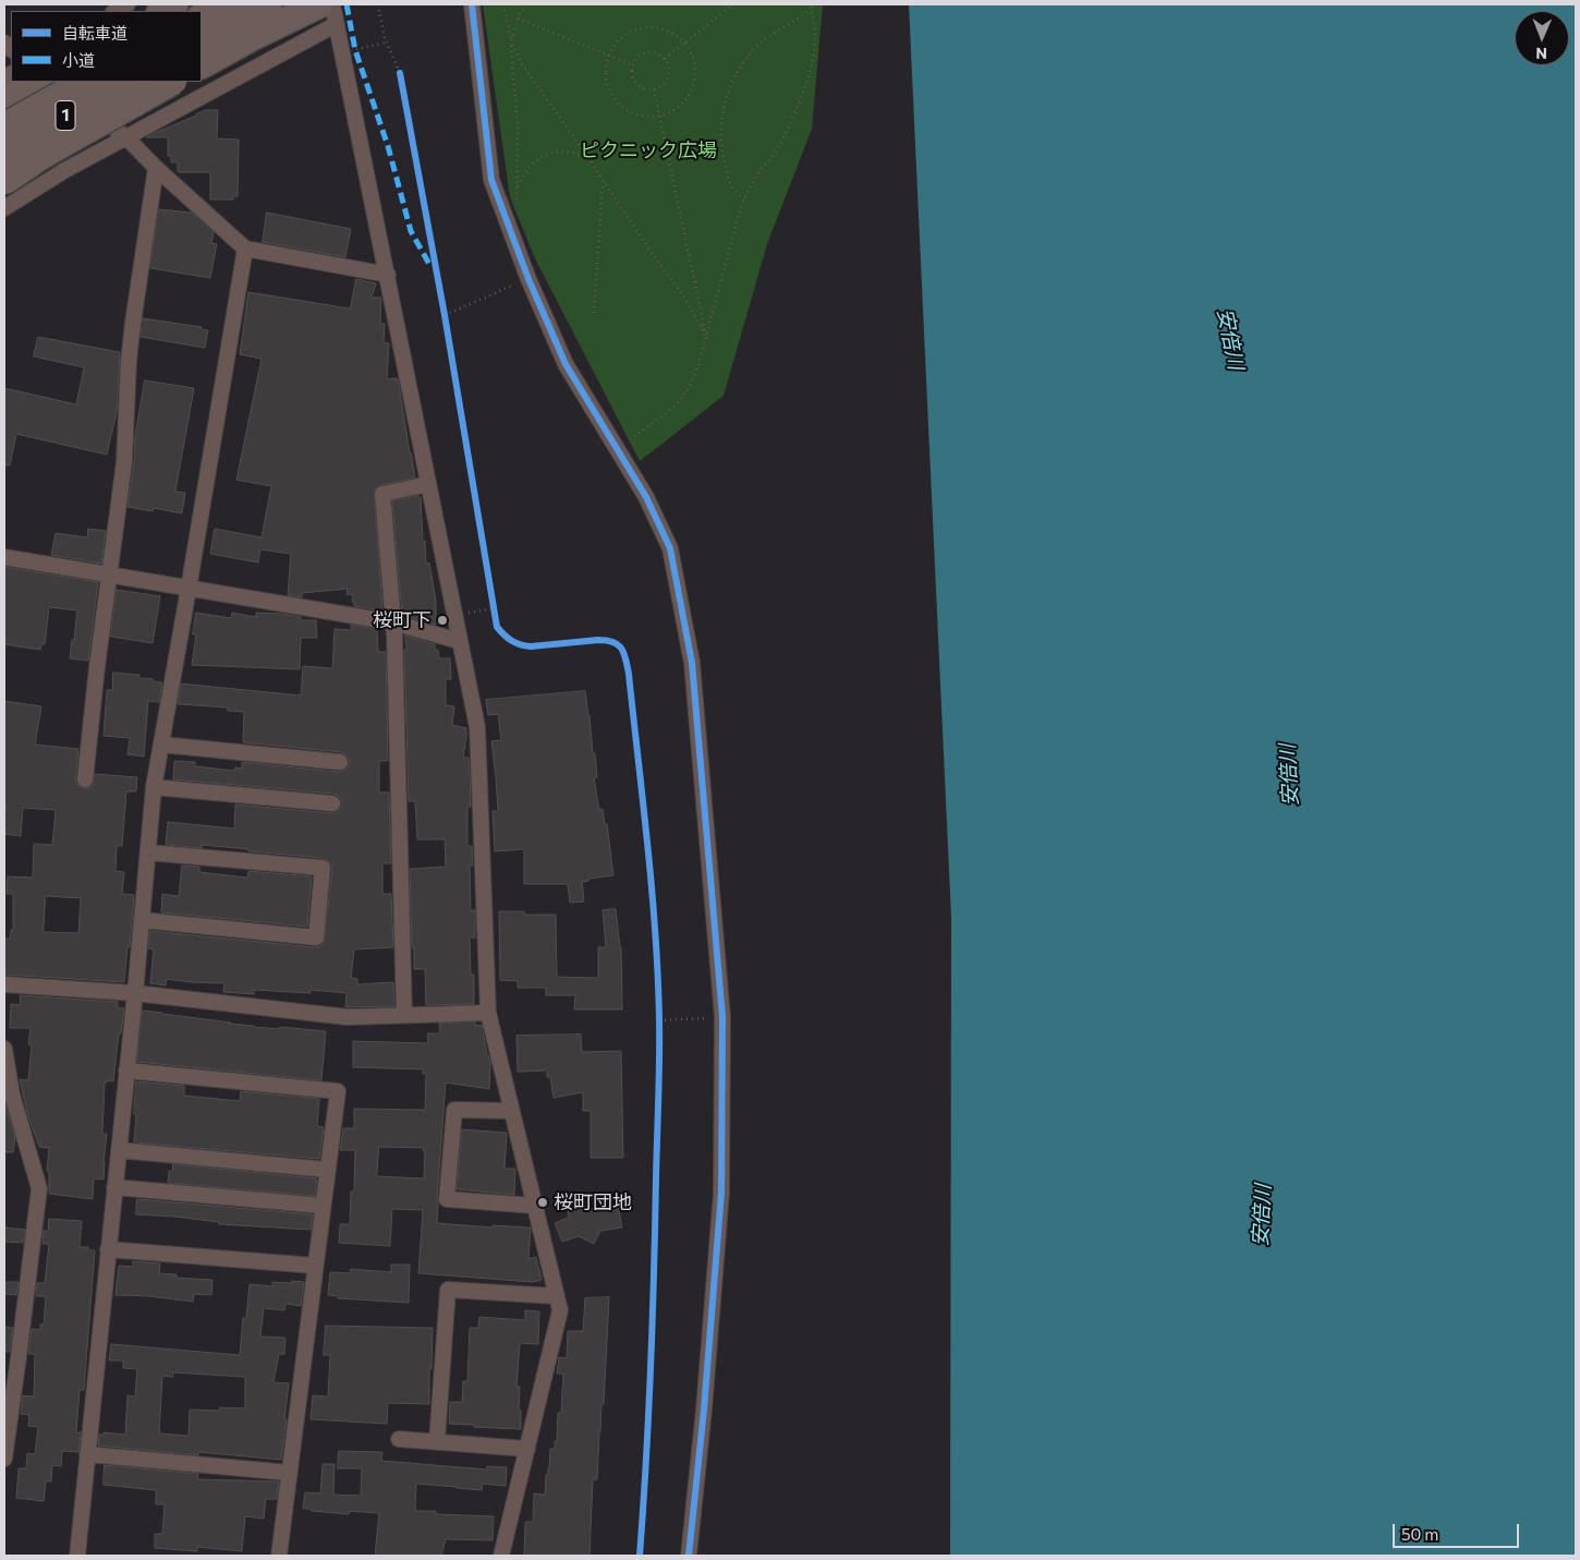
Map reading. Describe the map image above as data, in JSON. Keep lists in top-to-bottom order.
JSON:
{
  "streets": {
    "highway": ["1"]
  },
  "water": ["安倍川"],
  "parks": ["ピクニック広場"],
  "places": ["桜町下", "桜町団地"],
  "legend": ["自転車道", "小道"],
  "scale_bar": "50 m",
  "north": "bottom"
}
